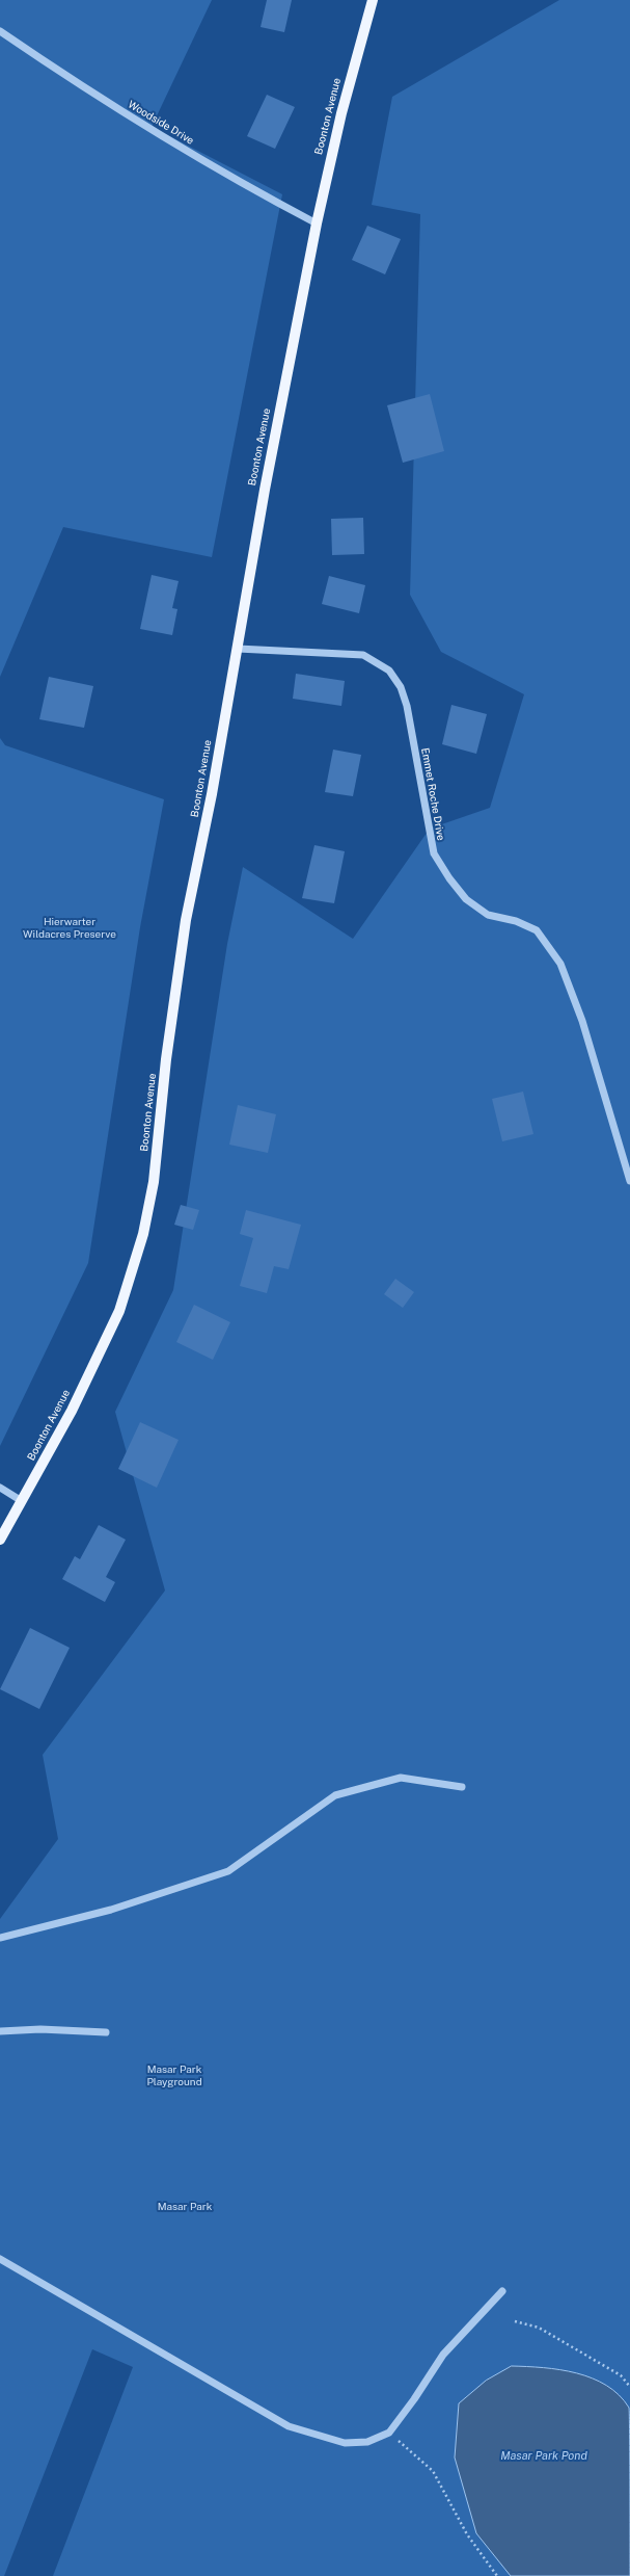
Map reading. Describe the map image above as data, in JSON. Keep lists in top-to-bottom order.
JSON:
{
  "streets": {
    "main road": ["Boonton Avenue"],
    "street": ["Woodside Drive", "Emmet Roche Drive"]
  },
  "crossings": [
    ["Boonton Avenue", "Woodside Drive"],
    ["Boonton Avenue", "Emmet Roche Drive"]
  ],
  "water": ["Masar Park Pond"],
  "parks": ["Hierwarter Wildacres Preserve", "Masar Park Playground", "Masar Park"]
}
